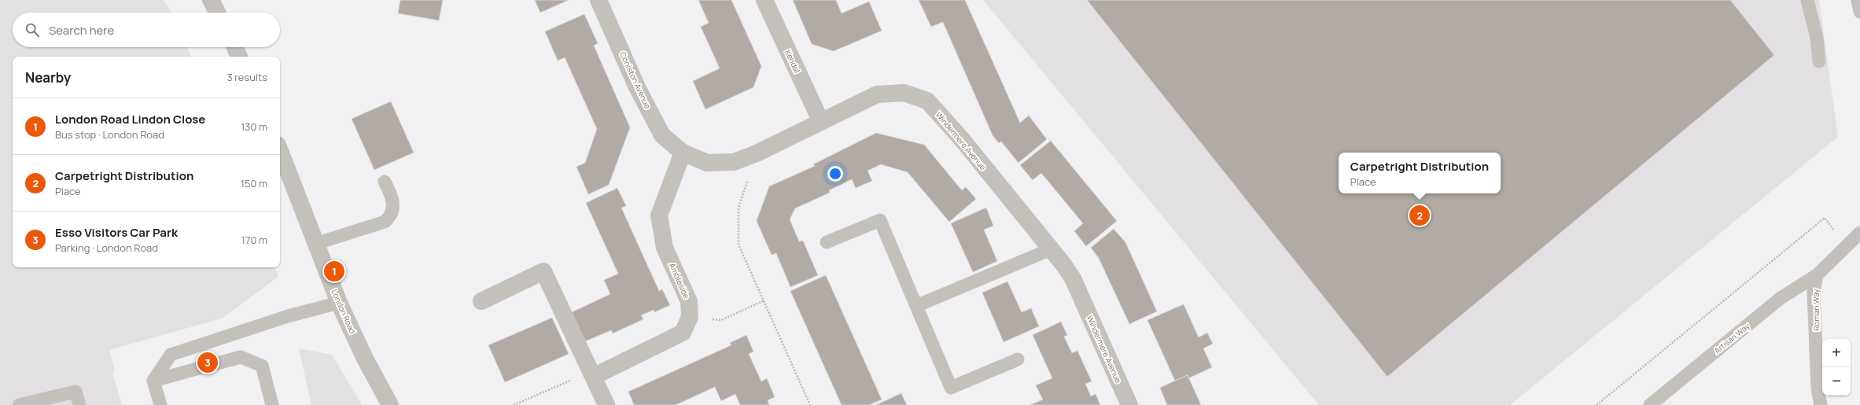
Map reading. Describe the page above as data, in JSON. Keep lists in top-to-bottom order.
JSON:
{
  "streets": {
    "street": [
      "Kendal",
      "Coniston Avenue",
      "Windermere Avenue",
      "Ambleside",
      "London Road"
    ],
    "lane": ["Roman Way", "Artisan Way"]
  },
  "crossings": [
    ["Kendal", "Windermere Avenue"],
    ["Coniston Avenue", "Windermere Avenue"],
    ["Coniston Avenue", "Ambleside"],
    ["Windermere Avenue", "Ambleside"],
    ["Roman Way", "Artisan Way"]
  ],
  "page": {
    "search": "Search here",
    "heading": ["Nearby", "3 results"],
    "list": [
      {
        "mark": "1",
        "name": "London Road Lindon Close",
        "note": "Bus stop · London Road",
        "value": "130 m"
      },
      {
        "mark": "2",
        "name": "Carpetright Distribution",
        "note": "Place",
        "value": "150 m"
      },
      {
        "mark": "3",
        "name": "Esso Visitors Car Park",
        "note": "Parking · London Road",
        "value": "170 m"
      }
    ],
    "popup": ["Carpetright Distribution", "Place"],
    "pins": ["2", "1", "3"],
    "map_buttons": ["+", "−"]
  }
}
